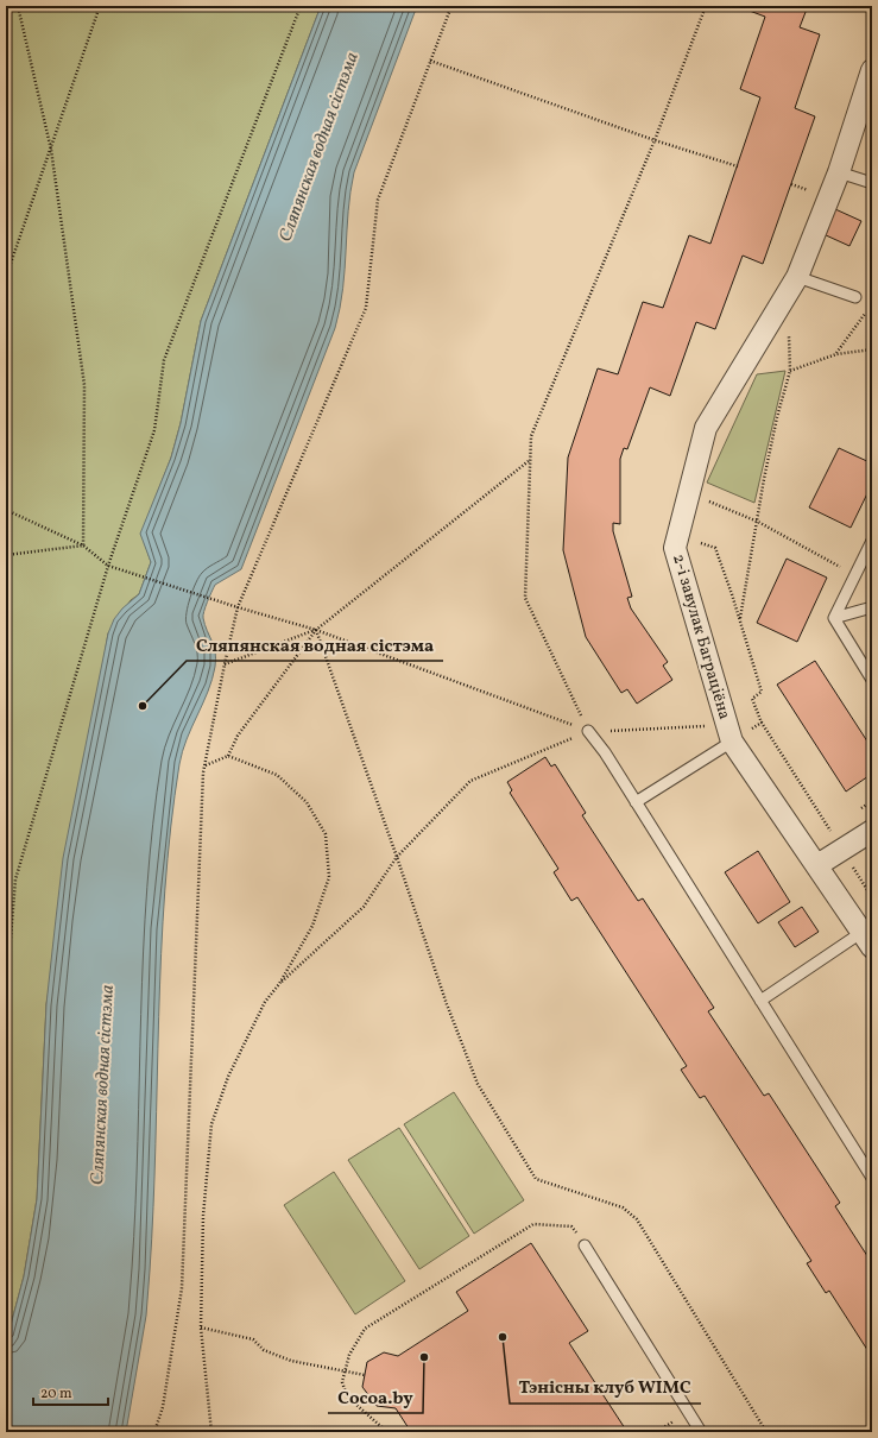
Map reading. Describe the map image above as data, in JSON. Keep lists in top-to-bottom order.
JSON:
{
  "streets": {
    "street": ["2-і завулак Баграціёна"]
  },
  "water": ["Сляпянская водная сістэма"],
  "places": ["Сляпянская водная сістэма", "Тэнісны клуб WIMC", "Cocoa.by"],
  "scale_bar": "20 m"
}
